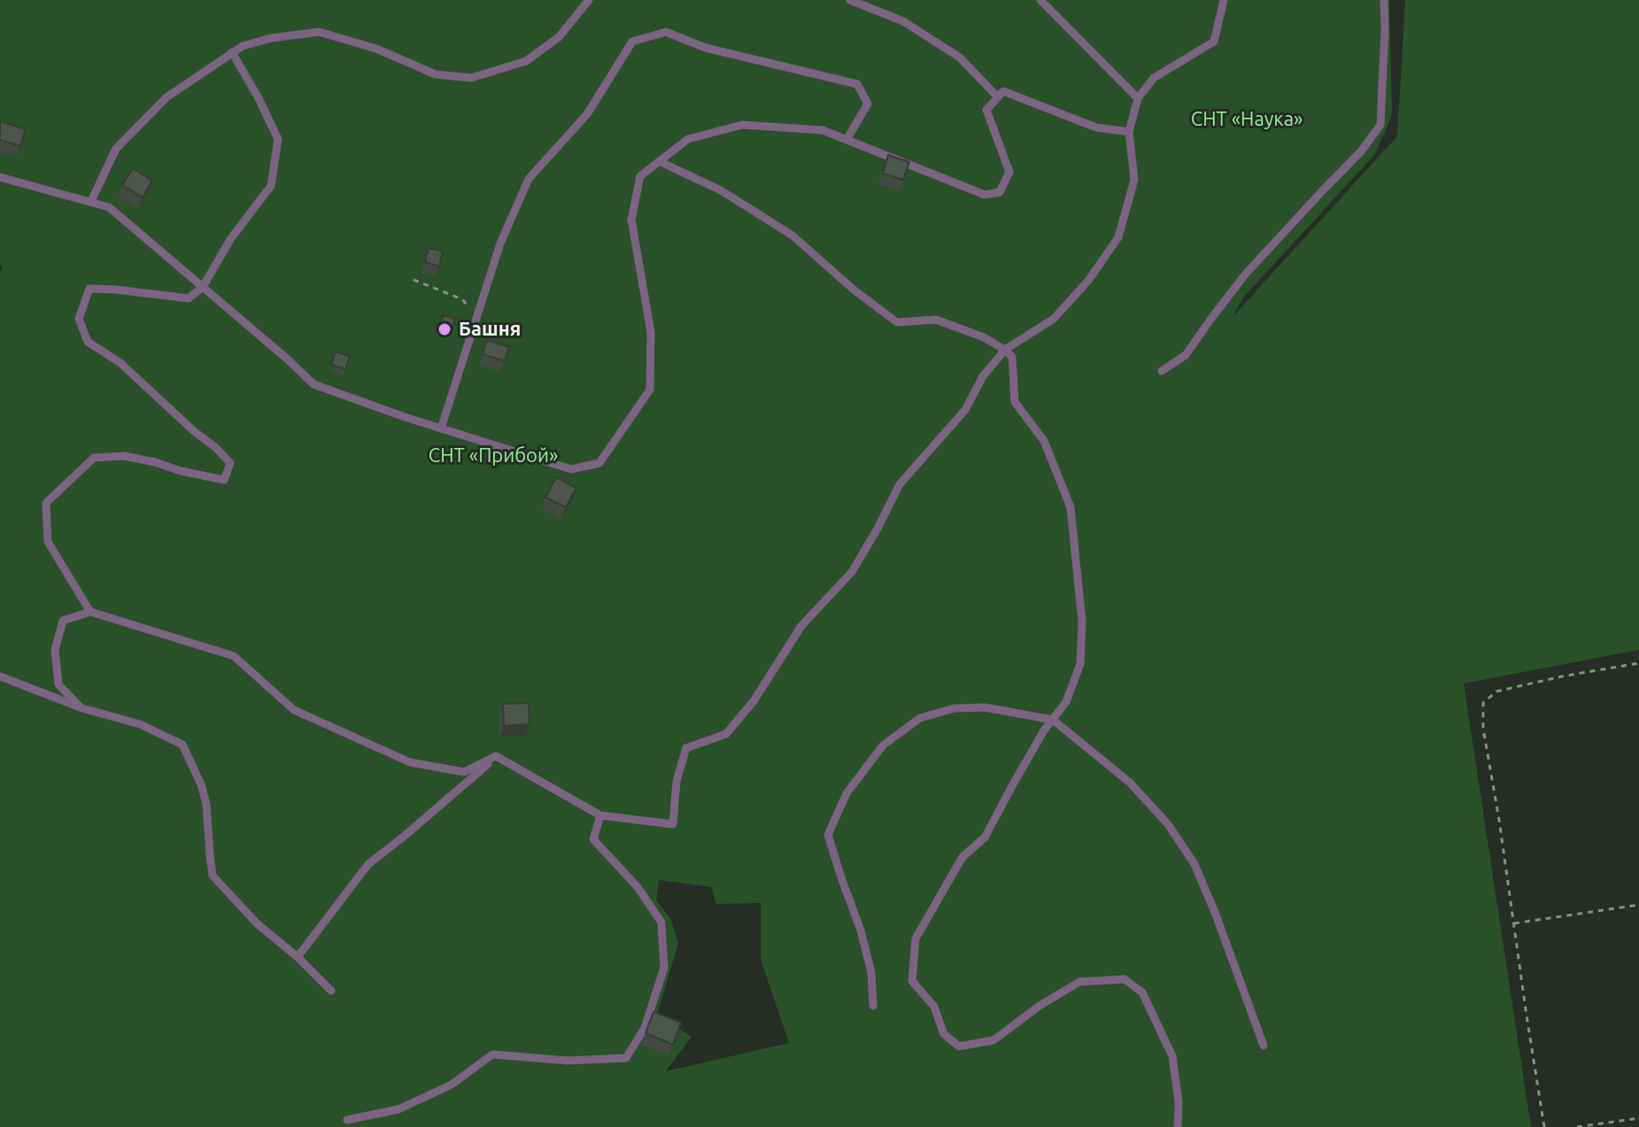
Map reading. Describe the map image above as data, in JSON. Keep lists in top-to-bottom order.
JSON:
{
  "parks": ["СНТ «Наука»", "СНТ «Прибой»"],
  "places": ["Башня"]
}
